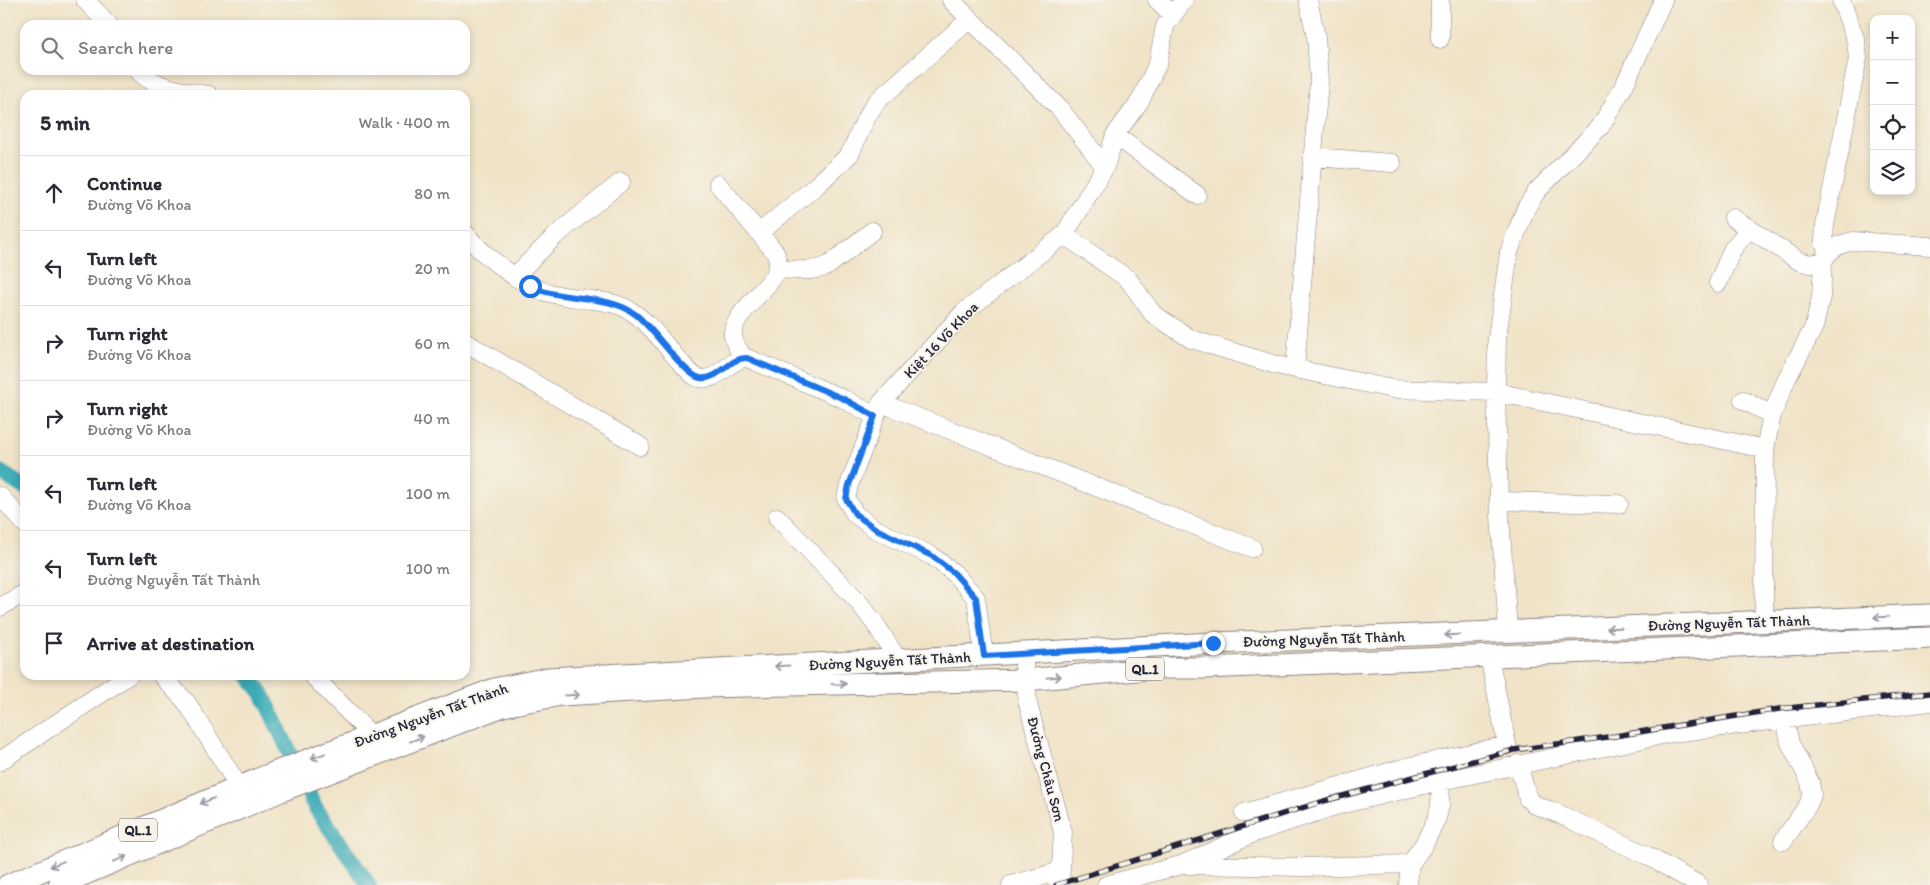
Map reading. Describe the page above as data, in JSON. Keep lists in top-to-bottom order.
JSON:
{
  "streets": {
    "main road": ["Đường Nguyễn Tất Thành", "QL.1"],
    "street": ["Kiệt 16 Võ Khoa", "Đường Châu Sơn"]
  },
  "crossings": [
    ["Đường Nguyễn Tất Thành", "Đường Châu Sơn"]
  ],
  "page": {
    "map_buttons": ["+", "−"],
    "search": "Search here",
    "heading": ["5 min", "Walk · 400 m"],
    "list": [
      ["Continue", "Đường Võ Khoa", "80 m"],
      ["Turn left", "Đường Võ Khoa", "20 m"],
      ["Turn right", "Đường Võ Khoa", "60 m"],
      ["Turn right", "Đường Võ Khoa", "40 m"],
      ["Turn left", "Đường Võ Khoa", "100 m"],
      ["Turn left", "Đường Nguyễn Tất Thành", "100 m"],
      "Arrive at destination"
    ]
  }
}
